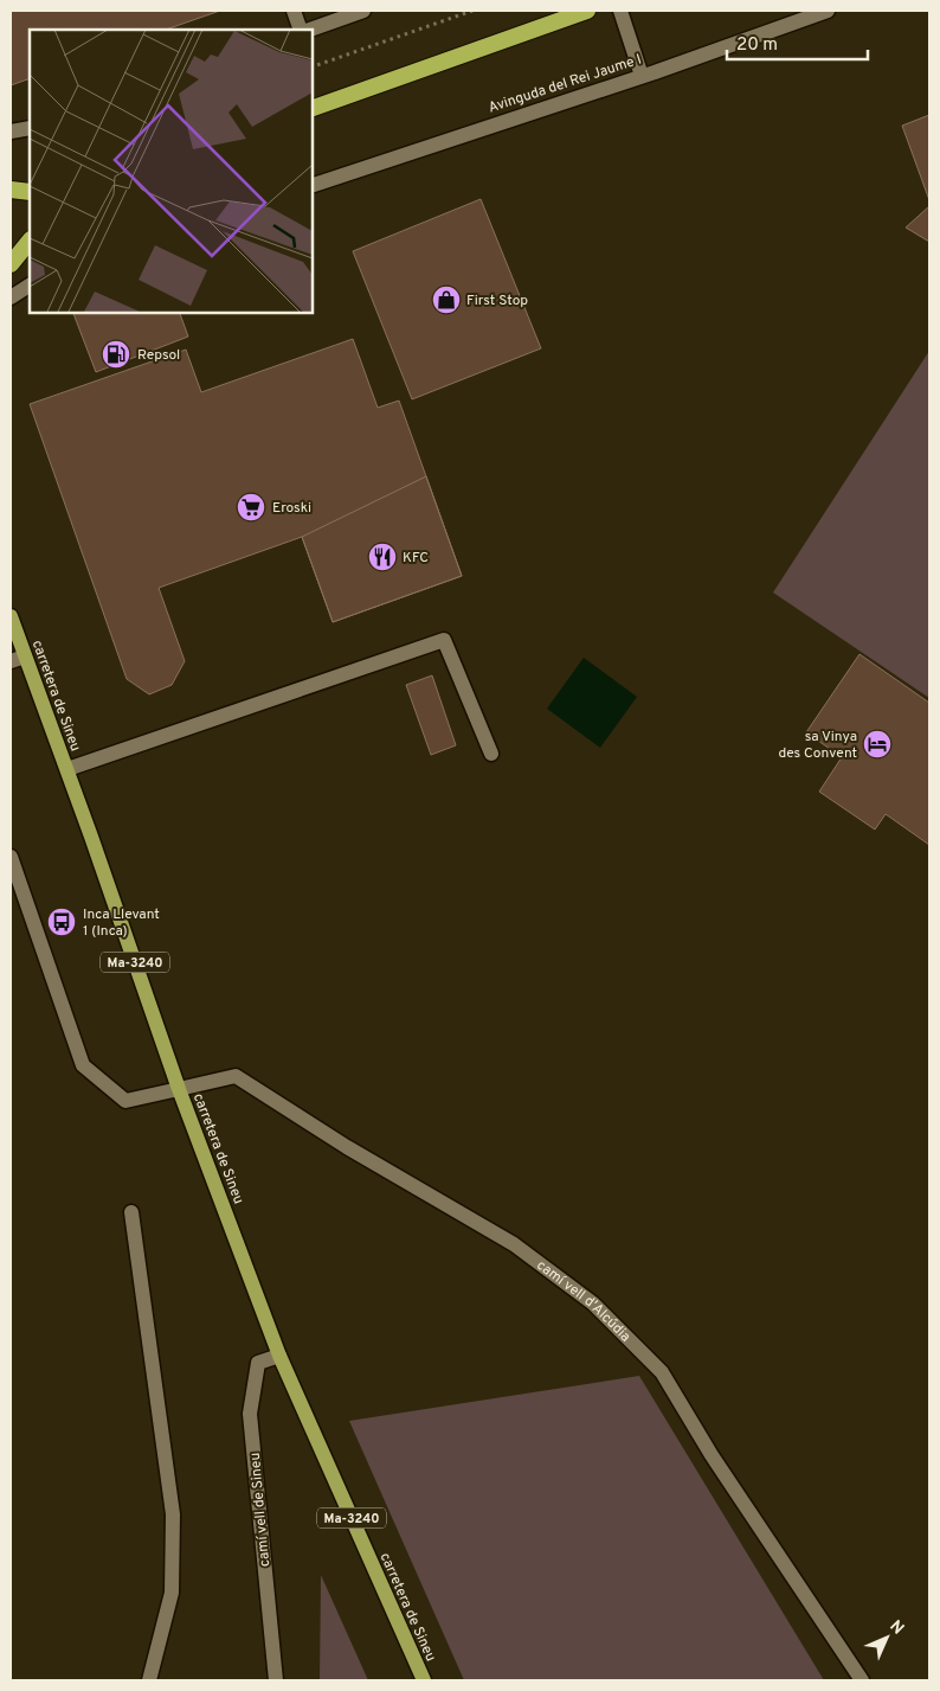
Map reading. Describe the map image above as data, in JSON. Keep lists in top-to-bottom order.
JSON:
{
  "streets": {
    "main road": ["carretera de Sineu", "Ma-3240"],
    "street": ["Avinguda del Rei Jaume I", "camí vell d'Alcúdia", "camí vell de Sineu"]
  },
  "crossings": [
    ["carretera de Sineu", "camí vell d'Alcúdia"],
    ["carretera de Sineu", "camí vell de Sineu"]
  ],
  "places": {
    "shop": ["First Stop"],
    "fuel station": ["Repsol"],
    "supermarket": ["Eroski"],
    "restaurant": ["KFC"],
    "hotel": ["sa Vinya des Convent"],
    "bus stop": ["Inca Llevant 1 (Inca)"]
  },
  "scale_bar": "20 m",
  "north": "top right"
}
